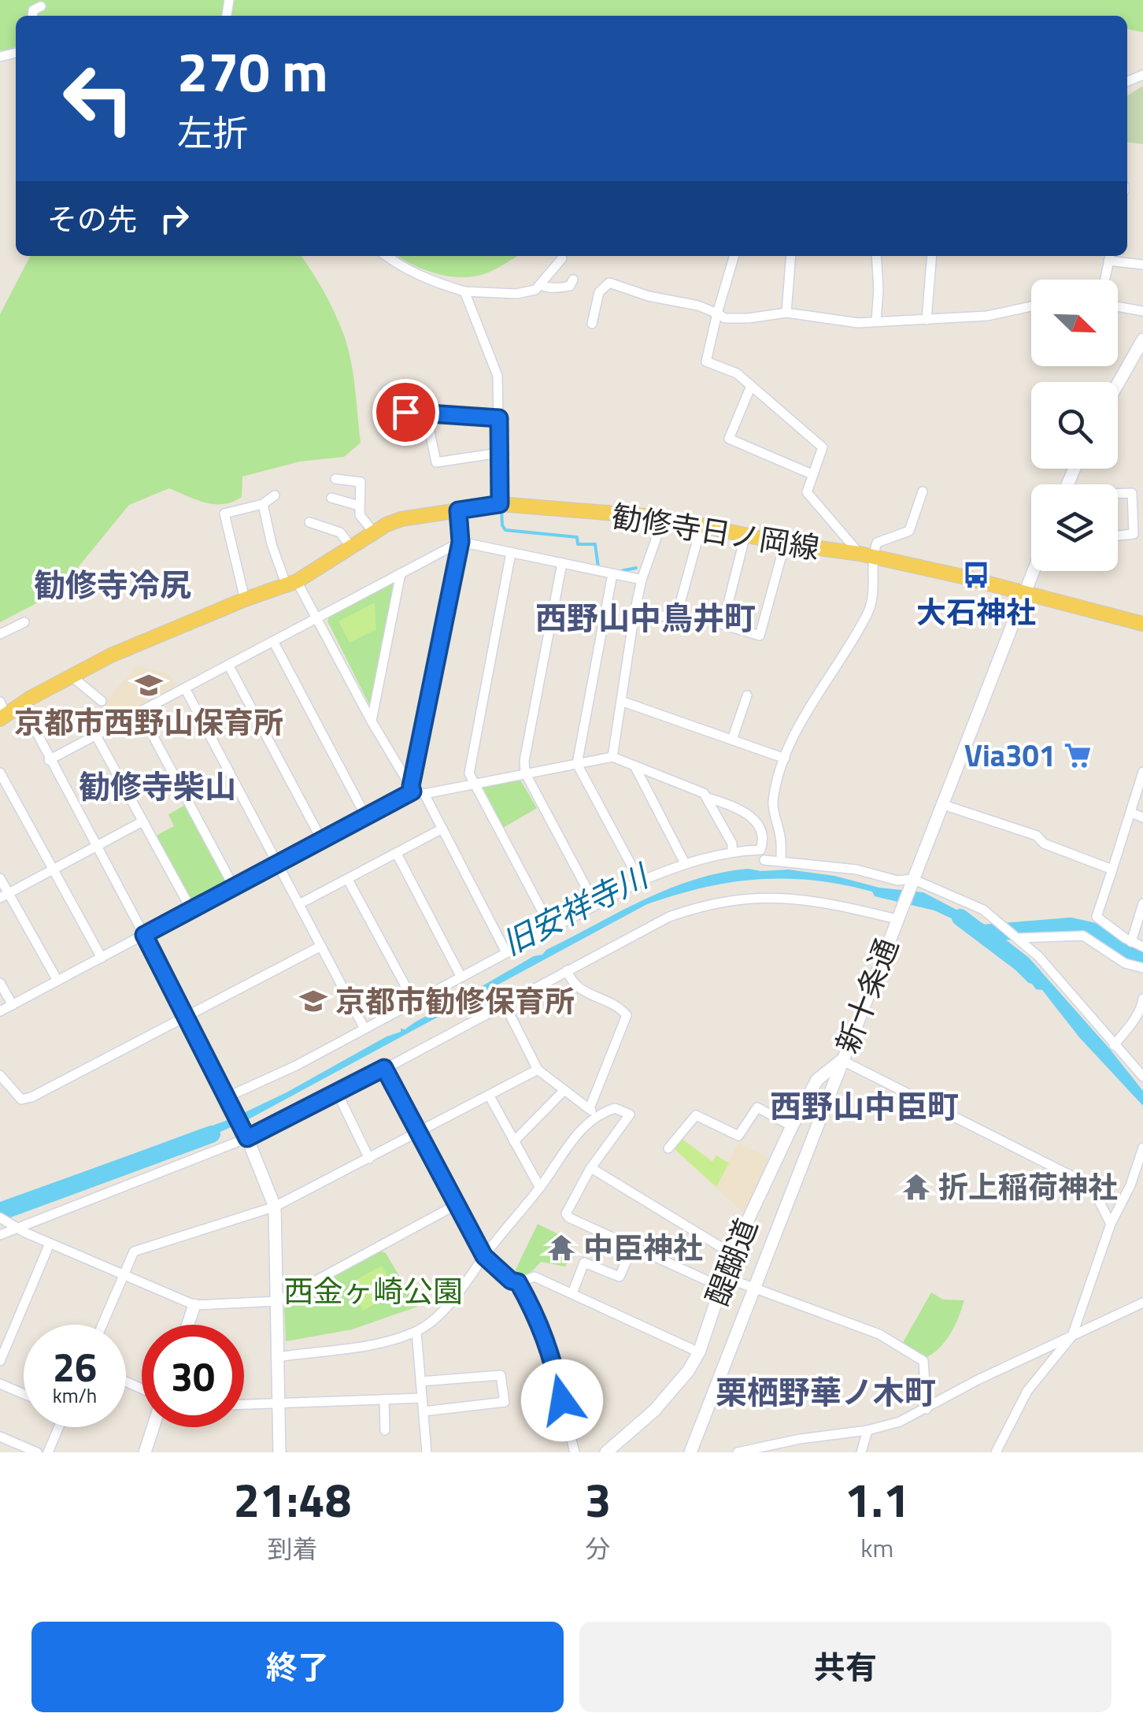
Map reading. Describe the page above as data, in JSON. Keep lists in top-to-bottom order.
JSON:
{
  "streets": {
    "main road": ["勧修寺日ノ岡線", "新十条通", "醍醐道"]
  },
  "crossings": [
    ["勧修寺日ノ岡線", "新十条通"],
    ["新十条通", "醍醐道"]
  ],
  "districts": [
    "勧修寺冷尻",
    "西野山中鳥井町",
    "勧修寺柴山",
    "西野山中臣町",
    "栗栖野華ノ木町"
  ],
  "water": ["旧安祥寺川"],
  "parks": ["西金ヶ崎公園"],
  "places": {
    "bus stop": ["大石神社"],
    "school or university": ["京都市西野山保育所", "京都市勧修保育所"],
    "supermarket": ["Via301"],
    "temple": ["折上稲荷神社", "中臣神社"]
  },
  "north": "bottom right",
  "page": {
    "turn": ["270 m", "左折"],
    "then": "その先",
    "speed": "26 km/h",
    "limit": "30",
    "eta": [
      "21:48",
      "到着",
      "3",
      "分",
      "1.1",
      "km"
    ],
    "buttons": ["終了", "共有"]
  }
}
